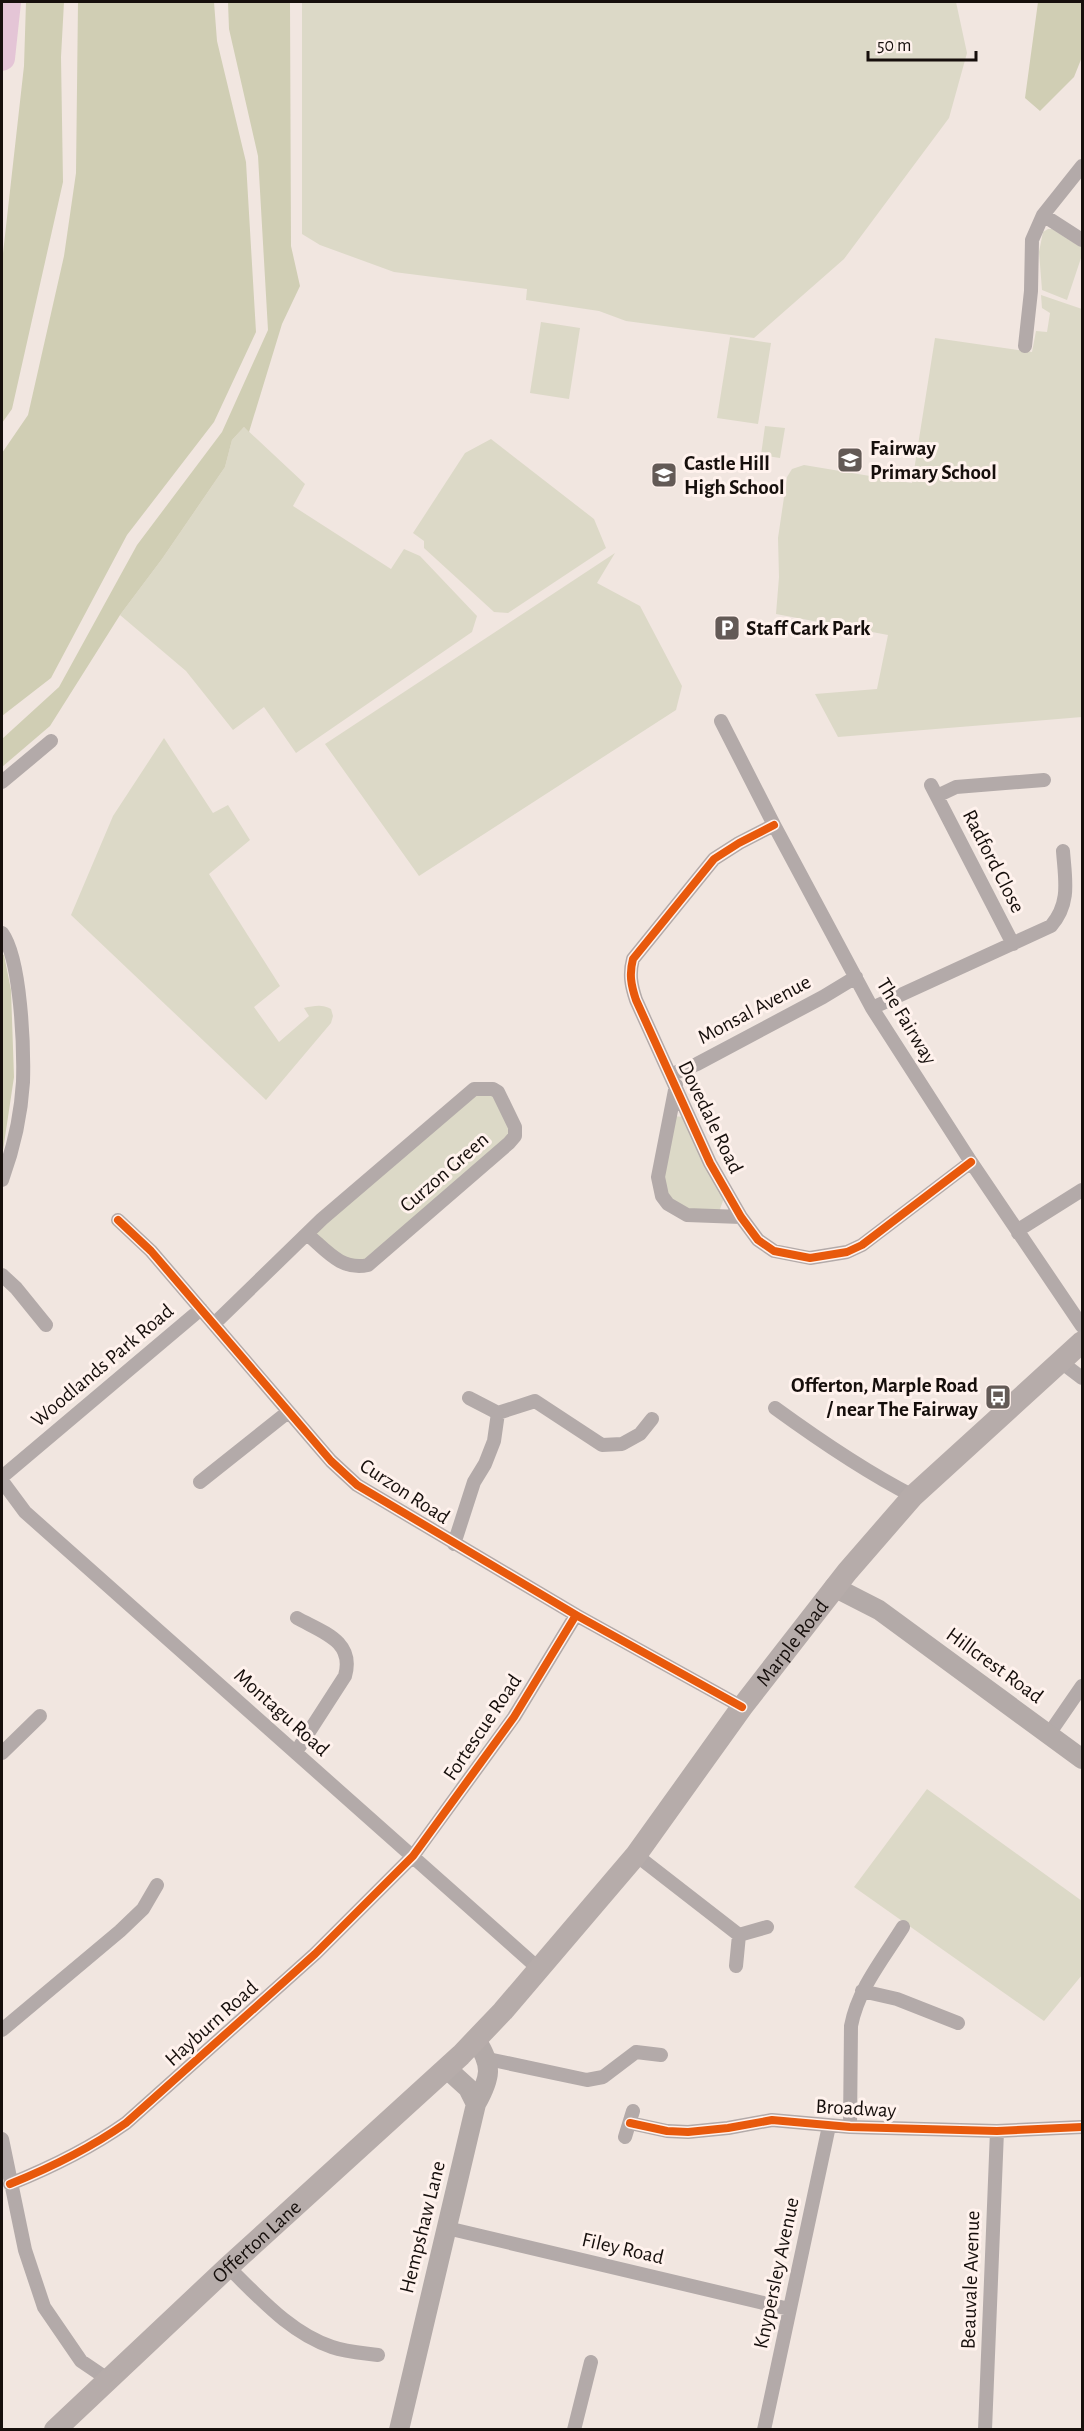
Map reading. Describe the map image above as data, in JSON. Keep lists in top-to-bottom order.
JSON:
{
  "streets": {
    "main road": ["Marple Road", "Offerton Lane"],
    "street": [
      "Radford Close",
      "Monsal Avenue",
      "The Fairway",
      "Dovedale Road",
      "Curzon Green",
      "Woodlands Park Road",
      "Curzon Road",
      "Hillcrest Road",
      "Montagu Road",
      "Fortescue Road",
      "Hayburn Road",
      "Broadway",
      "Hempshaw Lane",
      "Filey Road",
      "Knypersley Avenue",
      "Beauvale Avenue"
    ]
  },
  "crossings": [
    ["Radford Close", "The Fairway"],
    ["Monsal Avenue", "The Fairway"],
    ["Monsal Avenue", "Dovedale Road"],
    ["The Fairway", "Dovedale Road"],
    ["Curzon Green", "Curzon Road"],
    ["Woodlands Park Road", "Curzon Road"],
    ["Curzon Road", "Marple Road"],
    ["Curzon Road", "Fortescue Road"],
    ["Marple Road", "Hillcrest Road"],
    ["Marple Road", "Montagu Road"],
    ["Marple Road", "Offerton Lane"],
    ["Montagu Road", "Fortescue Road"],
    ["Montagu Road", "Hayburn Road"],
    ["Fortescue Road", "Hayburn Road"],
    ["Broadway", "Knypersley Avenue"],
    ["Broadway", "Beauvale Avenue"],
    ["Hempshaw Lane", "Filey Road"],
    ["Filey Road", "Knypersley Avenue"]
  ],
  "places": {
    "school or university": ["Fairway Primary School", "Castle Hill High School"],
    "parking": ["Staff Cark Park"],
    "bus stop": ["Offerton, Marple Road / near The Fairway"]
  },
  "scale_bar": "50 m"
}
